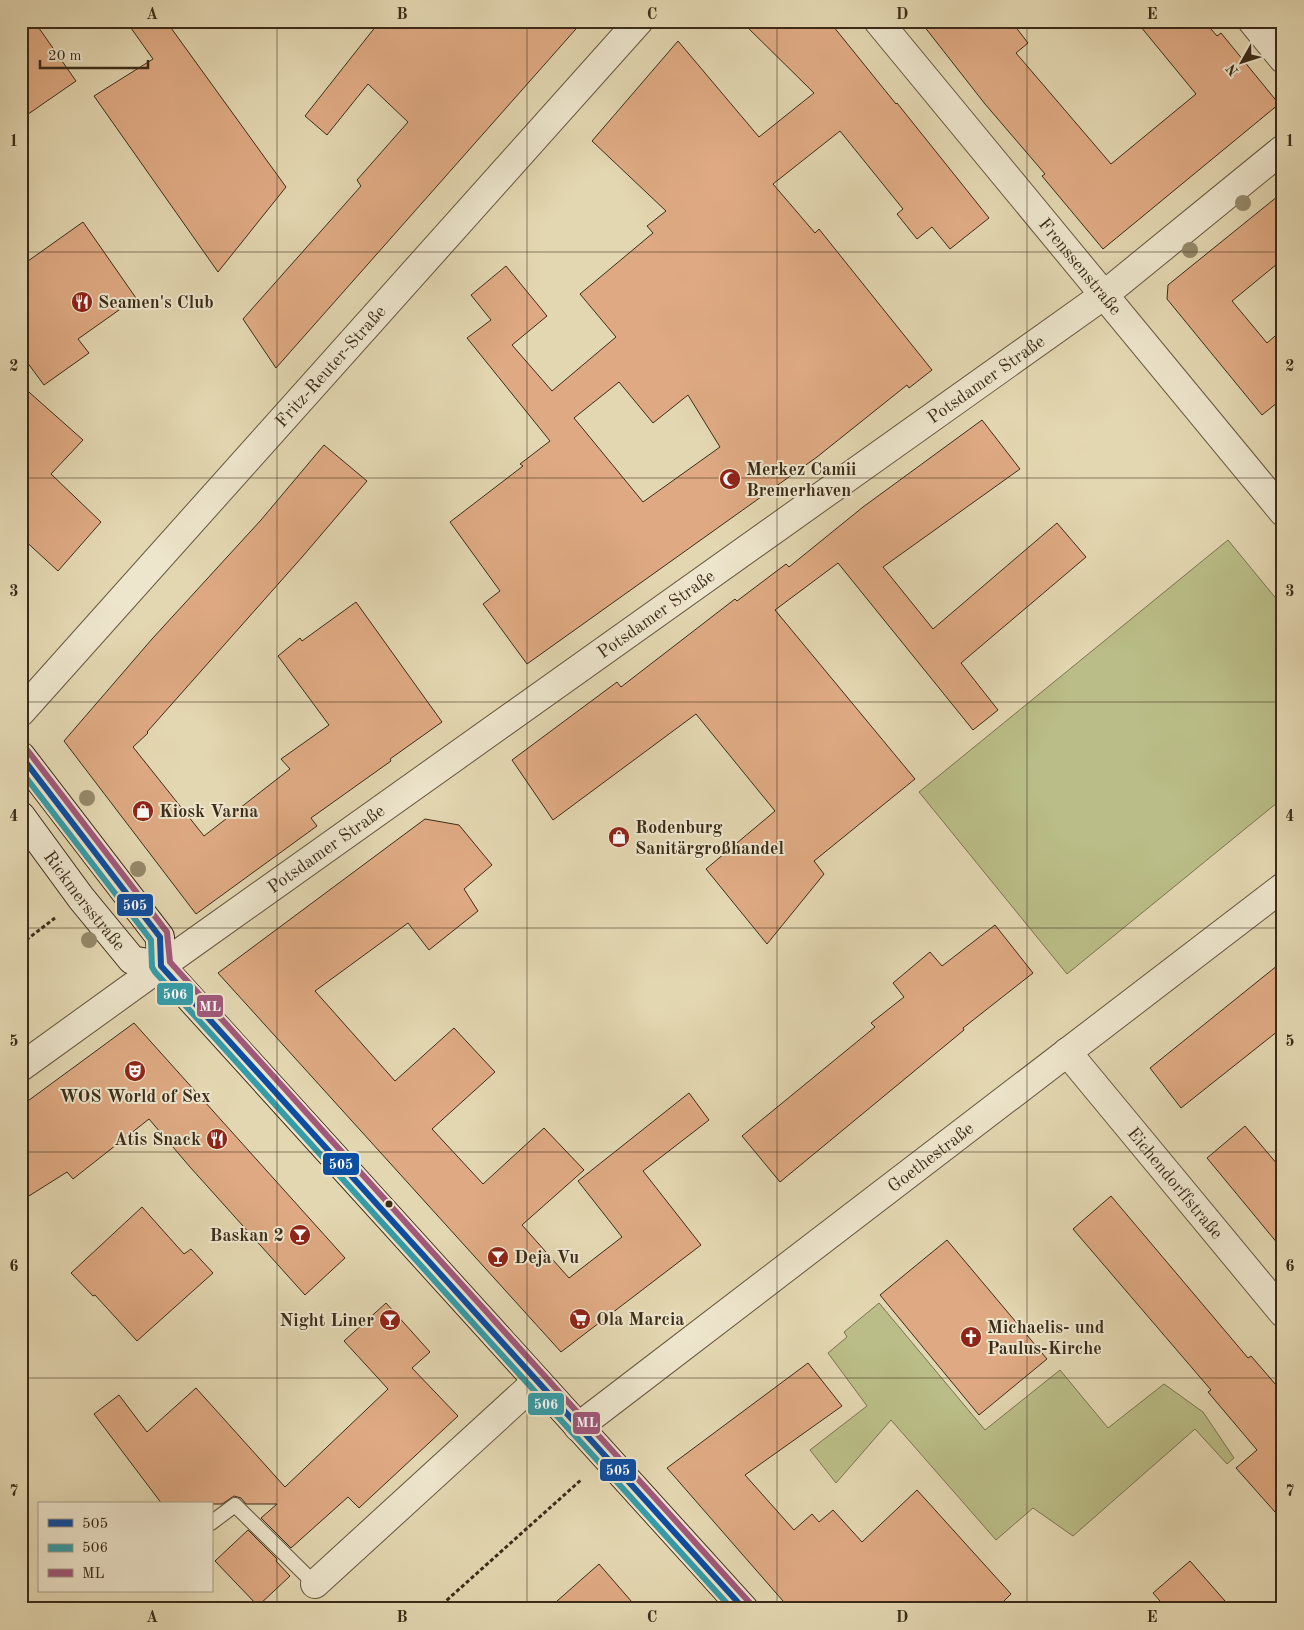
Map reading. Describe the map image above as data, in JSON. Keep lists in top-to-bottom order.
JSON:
{
  "streets": {
    "street": [
      "Frenssenstraße",
      "Fritz-Reuter-Straße",
      "Potsdamer Straße",
      "Rickmersstraße",
      "Goethestraße",
      "Eichendorffstraße"
    ]
  },
  "crossings": [
    ["Frenssenstraße", "Potsdamer Straße"],
    ["Potsdamer Straße", "Rickmersstraße"],
    ["Goethestraße", "Eichendorffstraße"]
  ],
  "places": {
    "restaurant": ["Seamen's Club", "Atis Snack"],
    "mosque": ["Merkez Camii Bremerhaven"],
    "shop": ["Kiosk Varna", "Rodenburg Sanitärgroßhandel"],
    "theatre": ["WOS World of Sex"],
    "bar": ["Baskan 2", "Deja Vu", "Night Liner"],
    "supermarket": ["Ola Marcia"],
    "church": ["Michaelis- und Paulus-Kirche"]
  },
  "lines": ["transit line ML", "transit line 505", "transit line 506"],
  "legend": ["505", "506", "ML"],
  "scale_bar": "20 m",
  "north": "bottom left",
  "grid": {
    "columns": [
      "A",
      "B",
      "C",
      "D",
      "E"
    ],
    "rows": [
      "1",
      "2",
      "3",
      "4",
      "5",
      "6",
      "7"
    ]
  }
}
